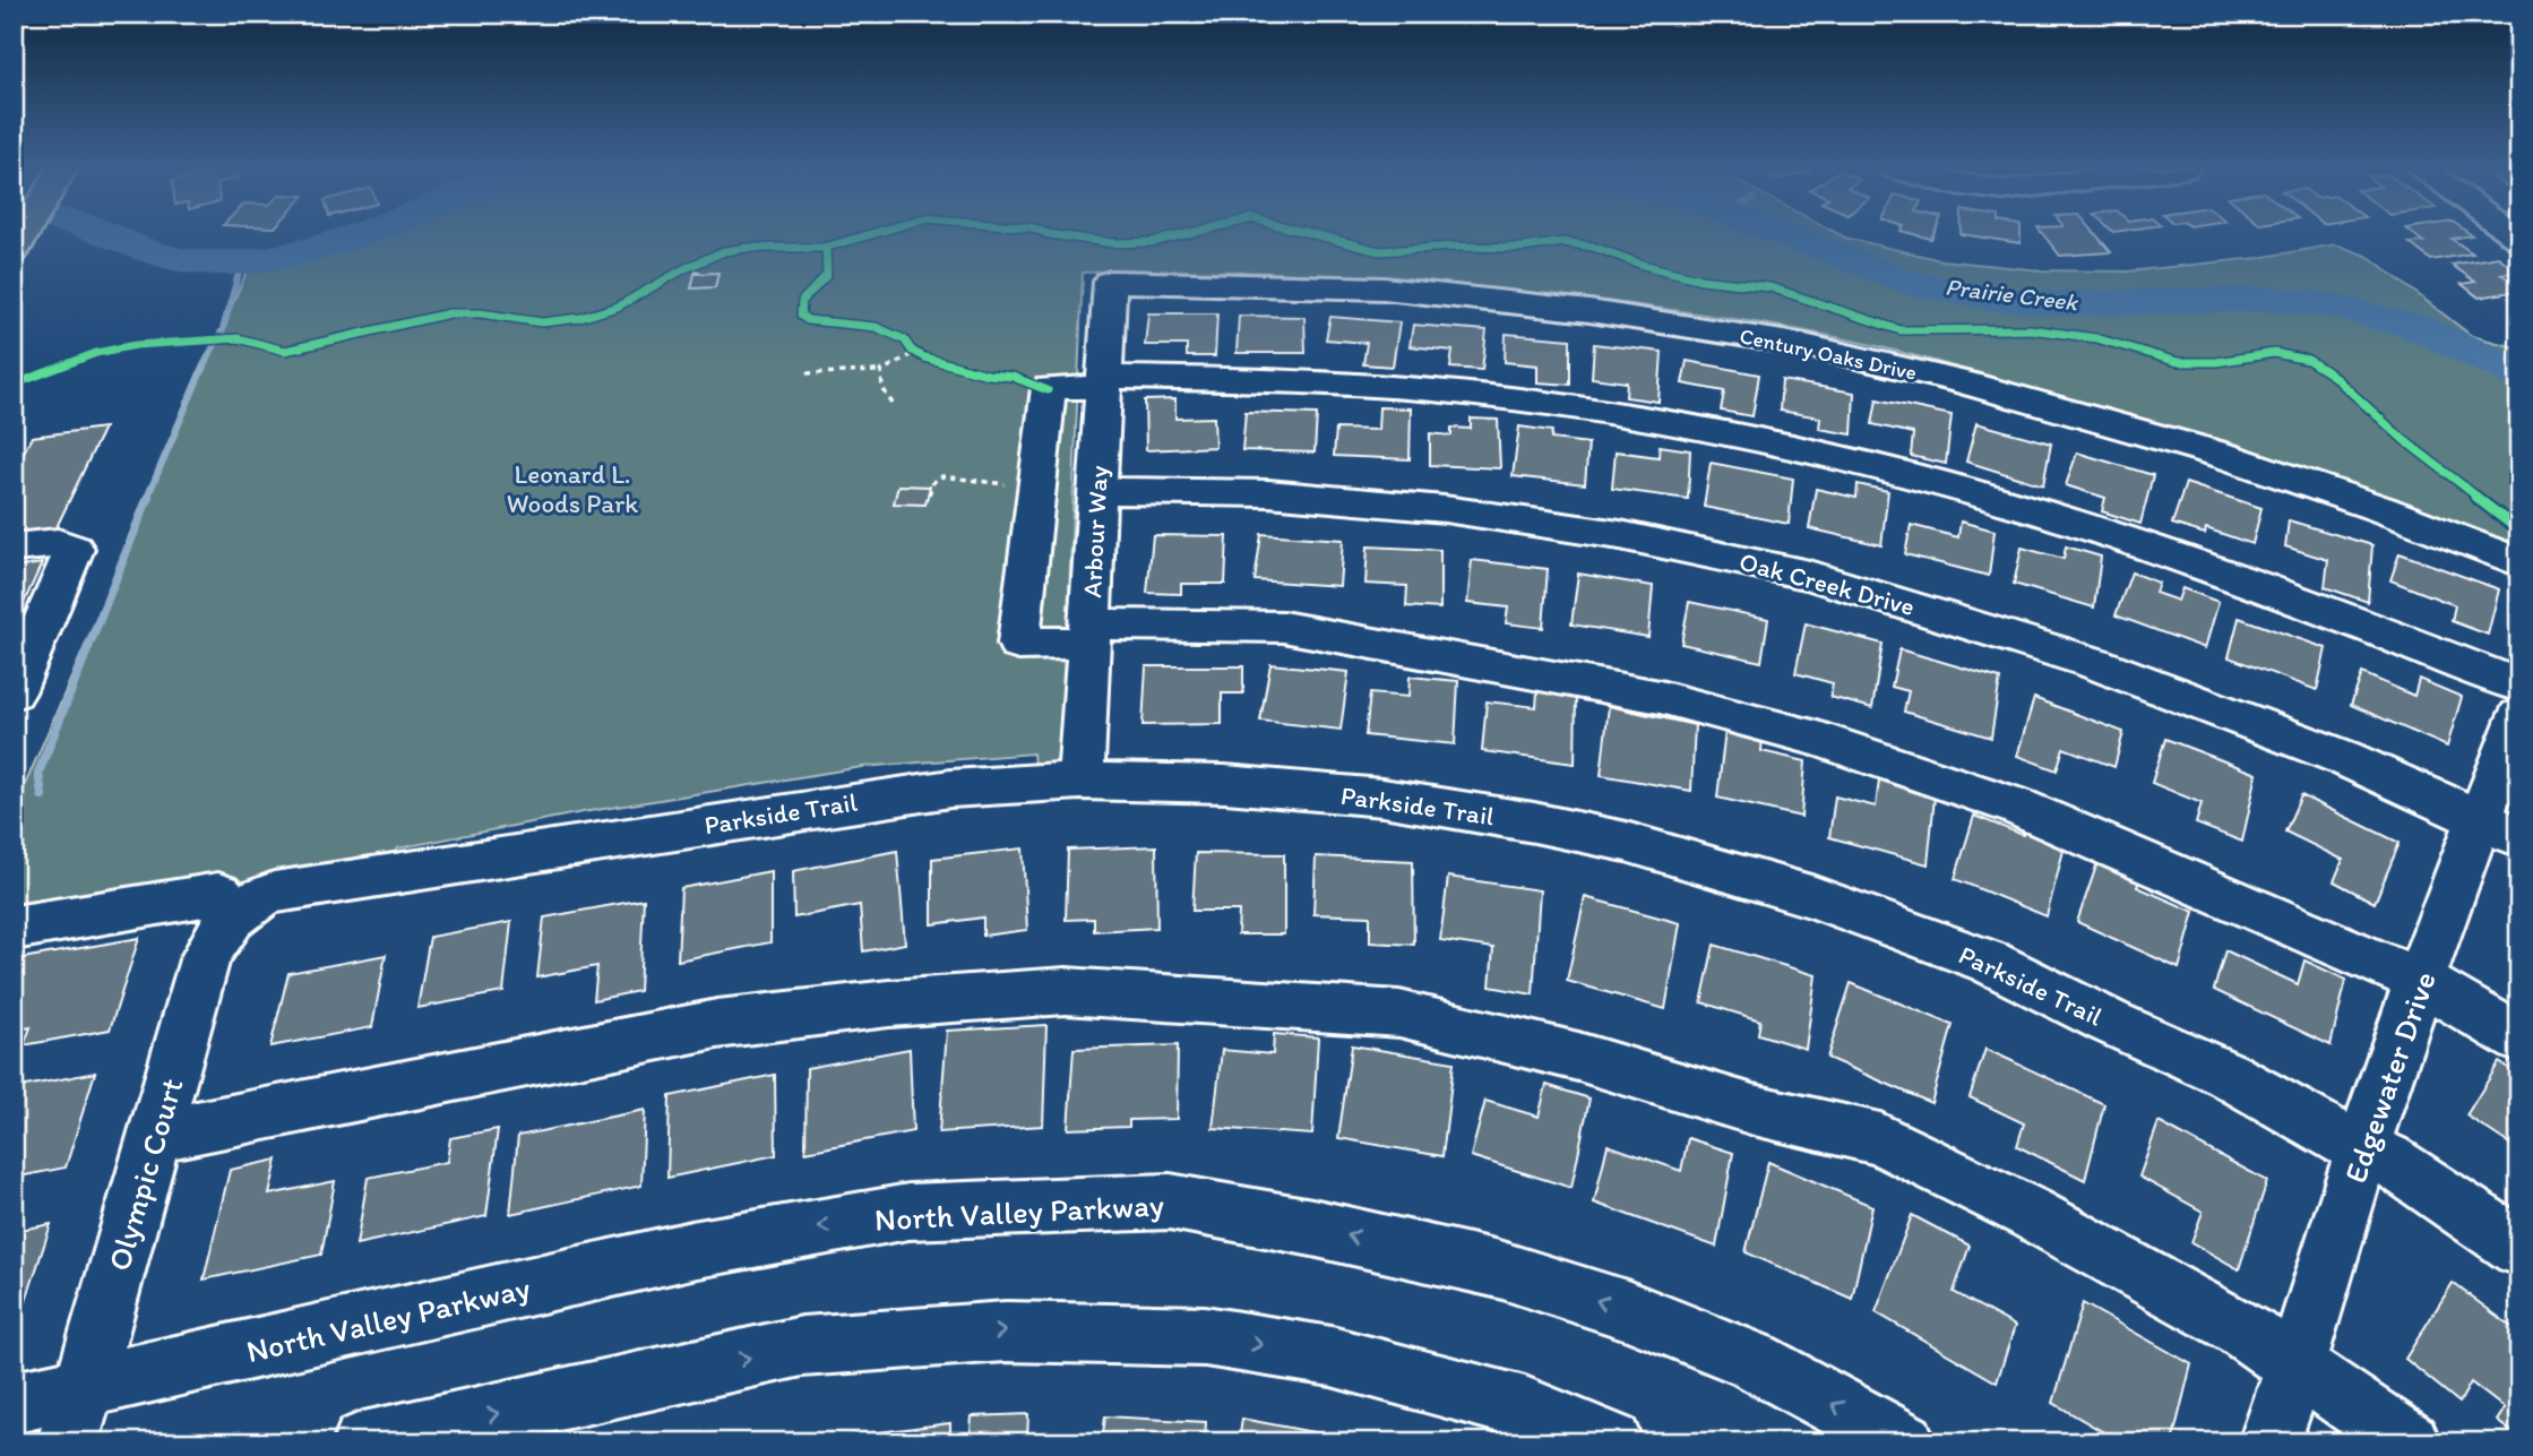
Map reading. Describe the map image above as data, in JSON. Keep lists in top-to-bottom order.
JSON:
{
  "streets": {
    "street": [
      "Century Oaks Drive",
      "Arbour Way",
      "Oak Creek Drive",
      "Parkside Trail",
      "Edgewater Drive",
      "Olympic Court",
      "North Valley Parkway"
    ]
  },
  "crossings": [
    ["Century Oaks Drive", "Arbour Way"],
    ["Arbour Way", "Oak Creek Drive"],
    ["Arbour Way", "Parkside Trail"],
    ["Oak Creek Drive", "Edgewater Drive"],
    ["Parkside Trail", "Edgewater Drive"],
    ["Parkside Trail", "Olympic Court"],
    ["Olympic Court", "North Valley Parkway"]
  ],
  "water": ["Prairie Creek"],
  "parks": ["Leonard L. Woods Park"]
}
